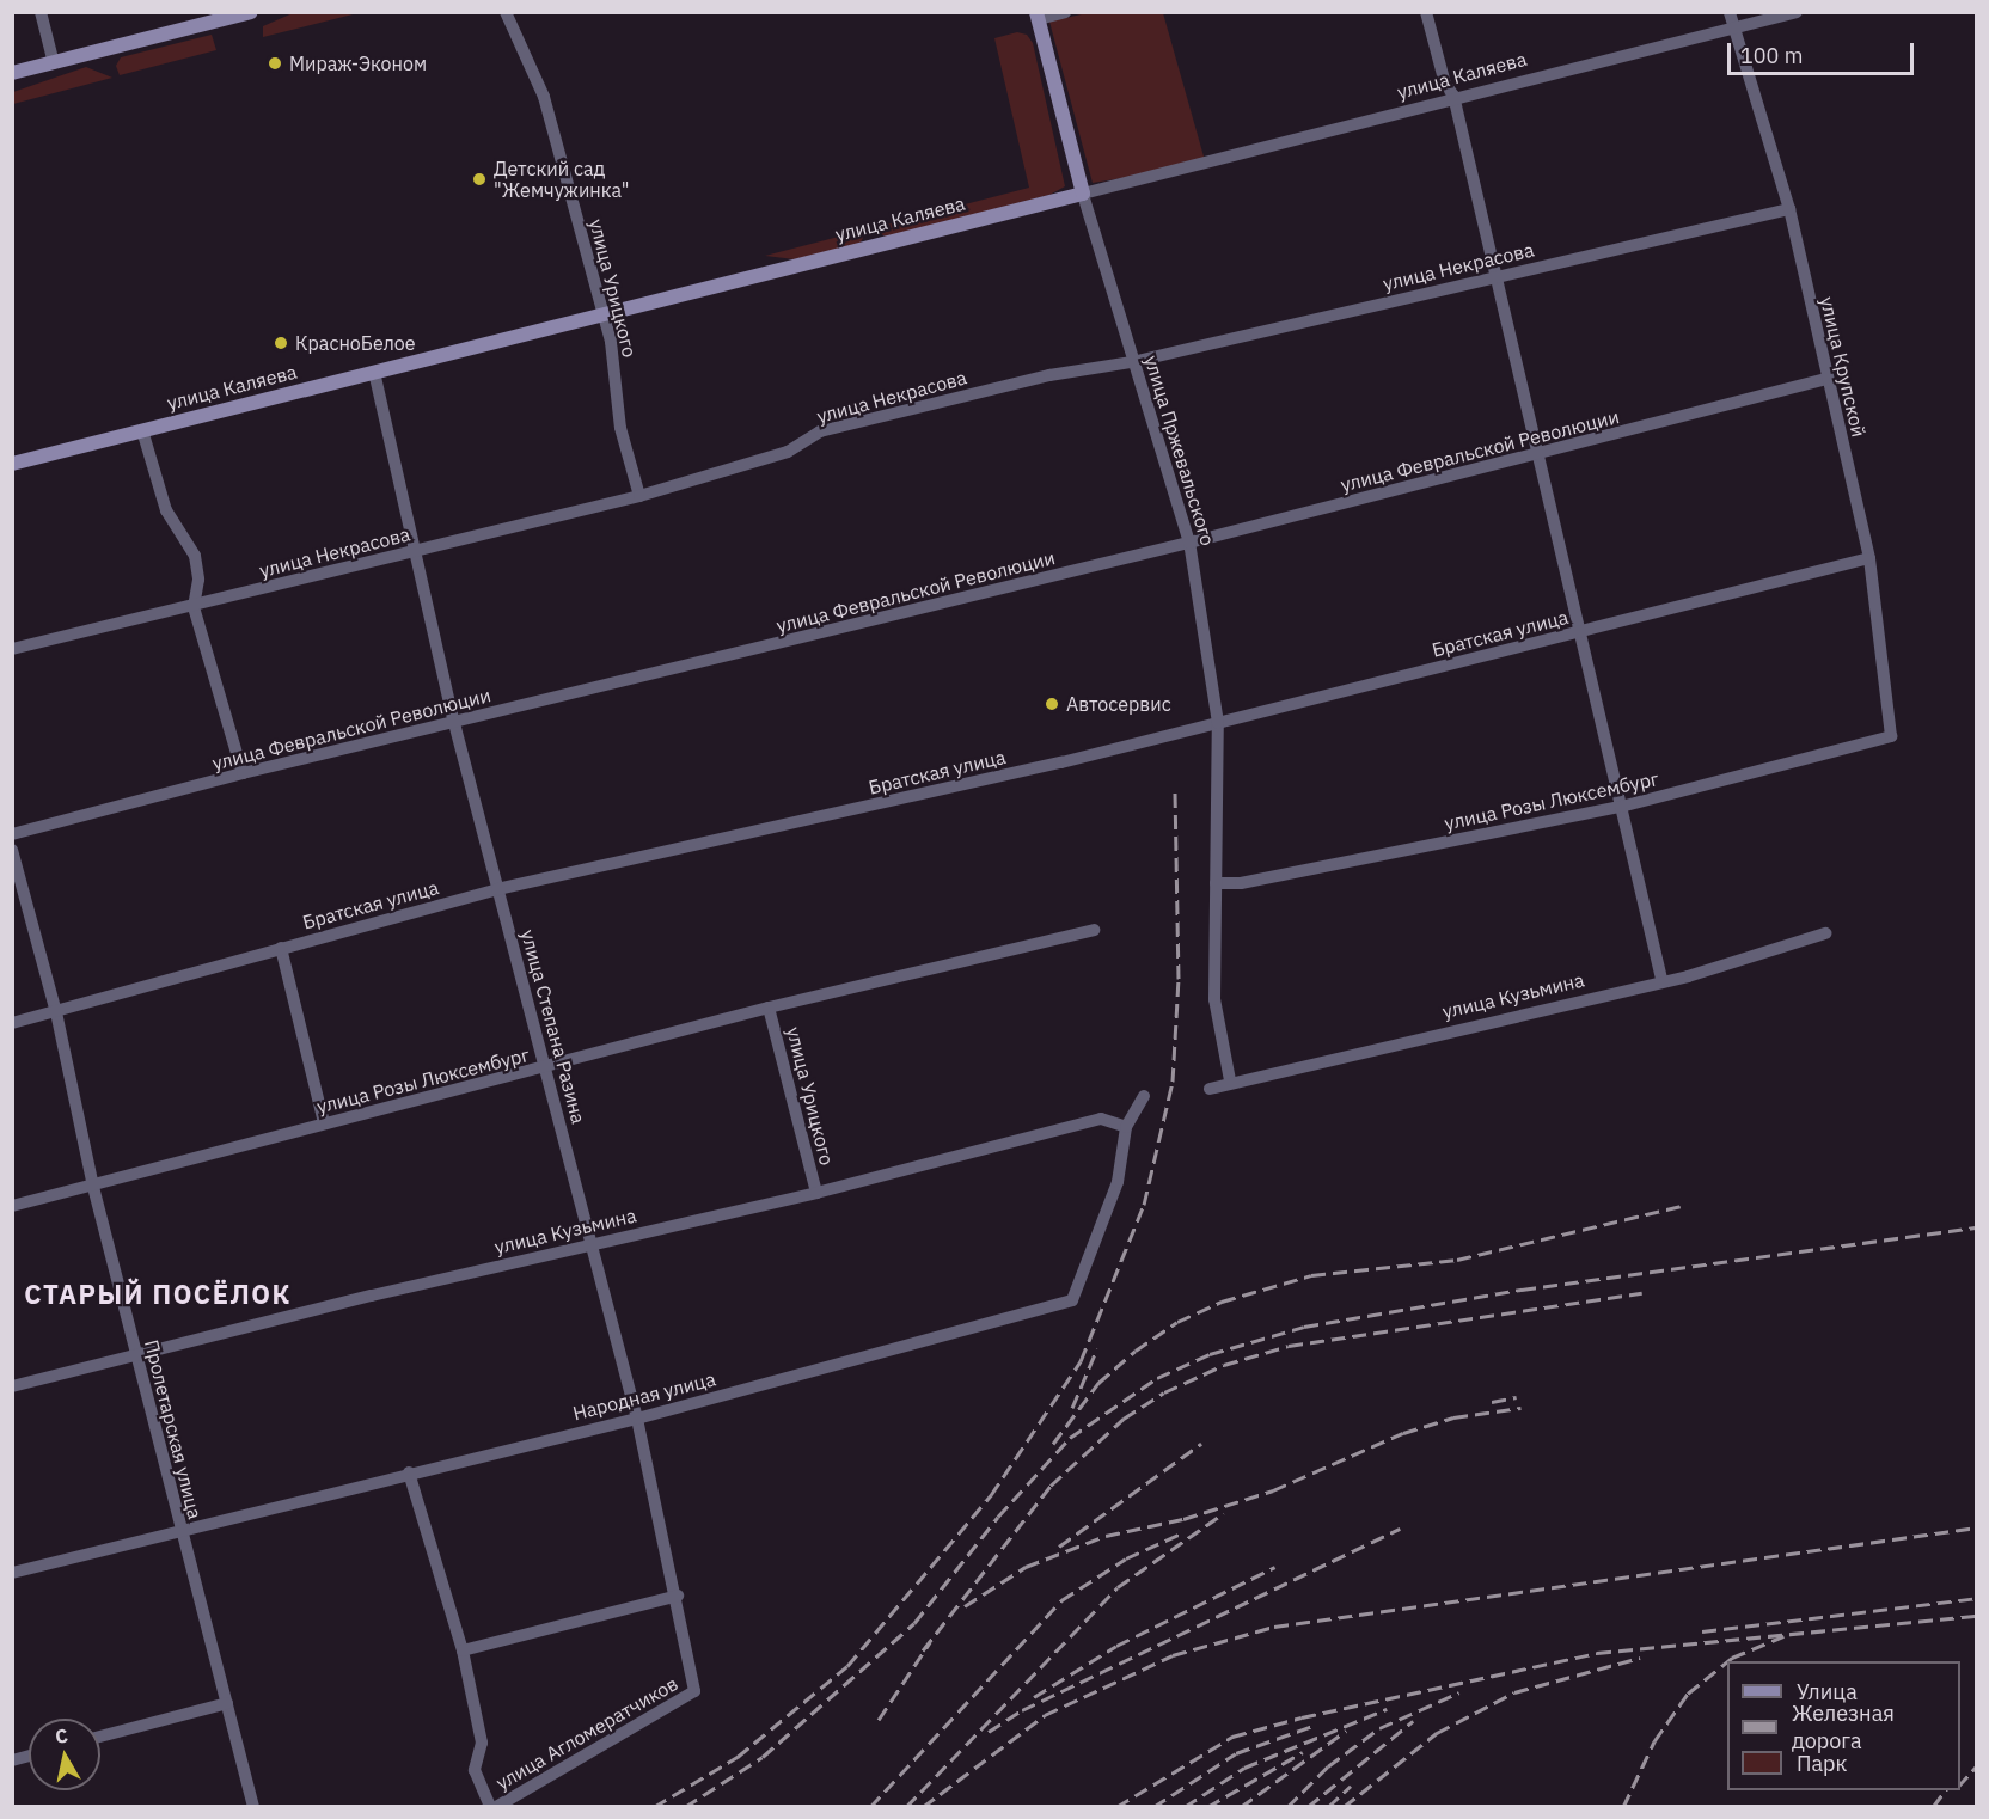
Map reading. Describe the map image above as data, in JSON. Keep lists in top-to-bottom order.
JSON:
{
  "streets": {
    "street": [
      "улица Каляева",
      "улица Некрасова",
      "улица Урицкого",
      "улица Крупской",
      "улица Пржевальского",
      "улица Февральской Революции",
      "Братская улица",
      "улица Розы Люксембург",
      "улица Кузьмина",
      "улица Степана Разина",
      "Народная улица",
      "Пролетарская улица",
      "улица Агломератчиков"
    ]
  },
  "crossings": [
    ["улица Каляева", "улица Урицкого"],
    ["улица Каляева", "улица Крупской"],
    ["улица Каляева", "улица Пржевальского"],
    ["улица Каляева", "улица Степана Разина"],
    ["улица Некрасова", "улица Урицкого"],
    ["улица Некрасова", "улица Крупской"],
    ["улица Некрасова", "улица Пржевальского"],
    ["улица Некрасова", "улица Степана Разина"],
    ["улица Урицкого", "улица Розы Люксембург"],
    ["улица Урицкого", "улица Кузьмина"],
    ["улица Крупской", "улица Февральской Революции"],
    ["улица Крупской", "Братская улица"],
    ["улица Крупской", "улица Розы Люксембург"],
    ["улица Пржевальского", "улица Февральской Революции"],
    ["улица Пржевальского", "Братская улица"],
    ["улица Пржевальского", "улица Розы Люксембург"],
    ["улица Пржевальского", "улица Кузьмина"],
    ["улица Февральской Революции", "улица Степана Разина"],
    ["Братская улица", "улица Степана Разина"],
    ["Братская улица", "Пролетарская улица"],
    ["улица Розы Люксембург", "улица Степана Разина"],
    ["улица Розы Люксембург", "Пролетарская улица"],
    ["улица Кузьмина", "улица Степана Разина"],
    ["улица Кузьмина", "Народная улица"],
    ["улица Кузьмина", "Пролетарская улица"],
    ["улица Степана Разина", "Народная улица"],
    ["улица Степана Разина", "улица Агломератчиков"],
    ["Народная улица", "Пролетарская улица"]
  ],
  "districts": ["СТАРЫЙ ПОСЁЛОК"],
  "places": [
    "Мираж-Эконом",
    "Детский сад \"Жемчужинка\"",
    "КрасноБелое",
    "Автосервис"
  ],
  "legend": ["Улица", "Железная дорога", "Парк"],
  "scale_bar": "100 m",
  "north": "top"
}
